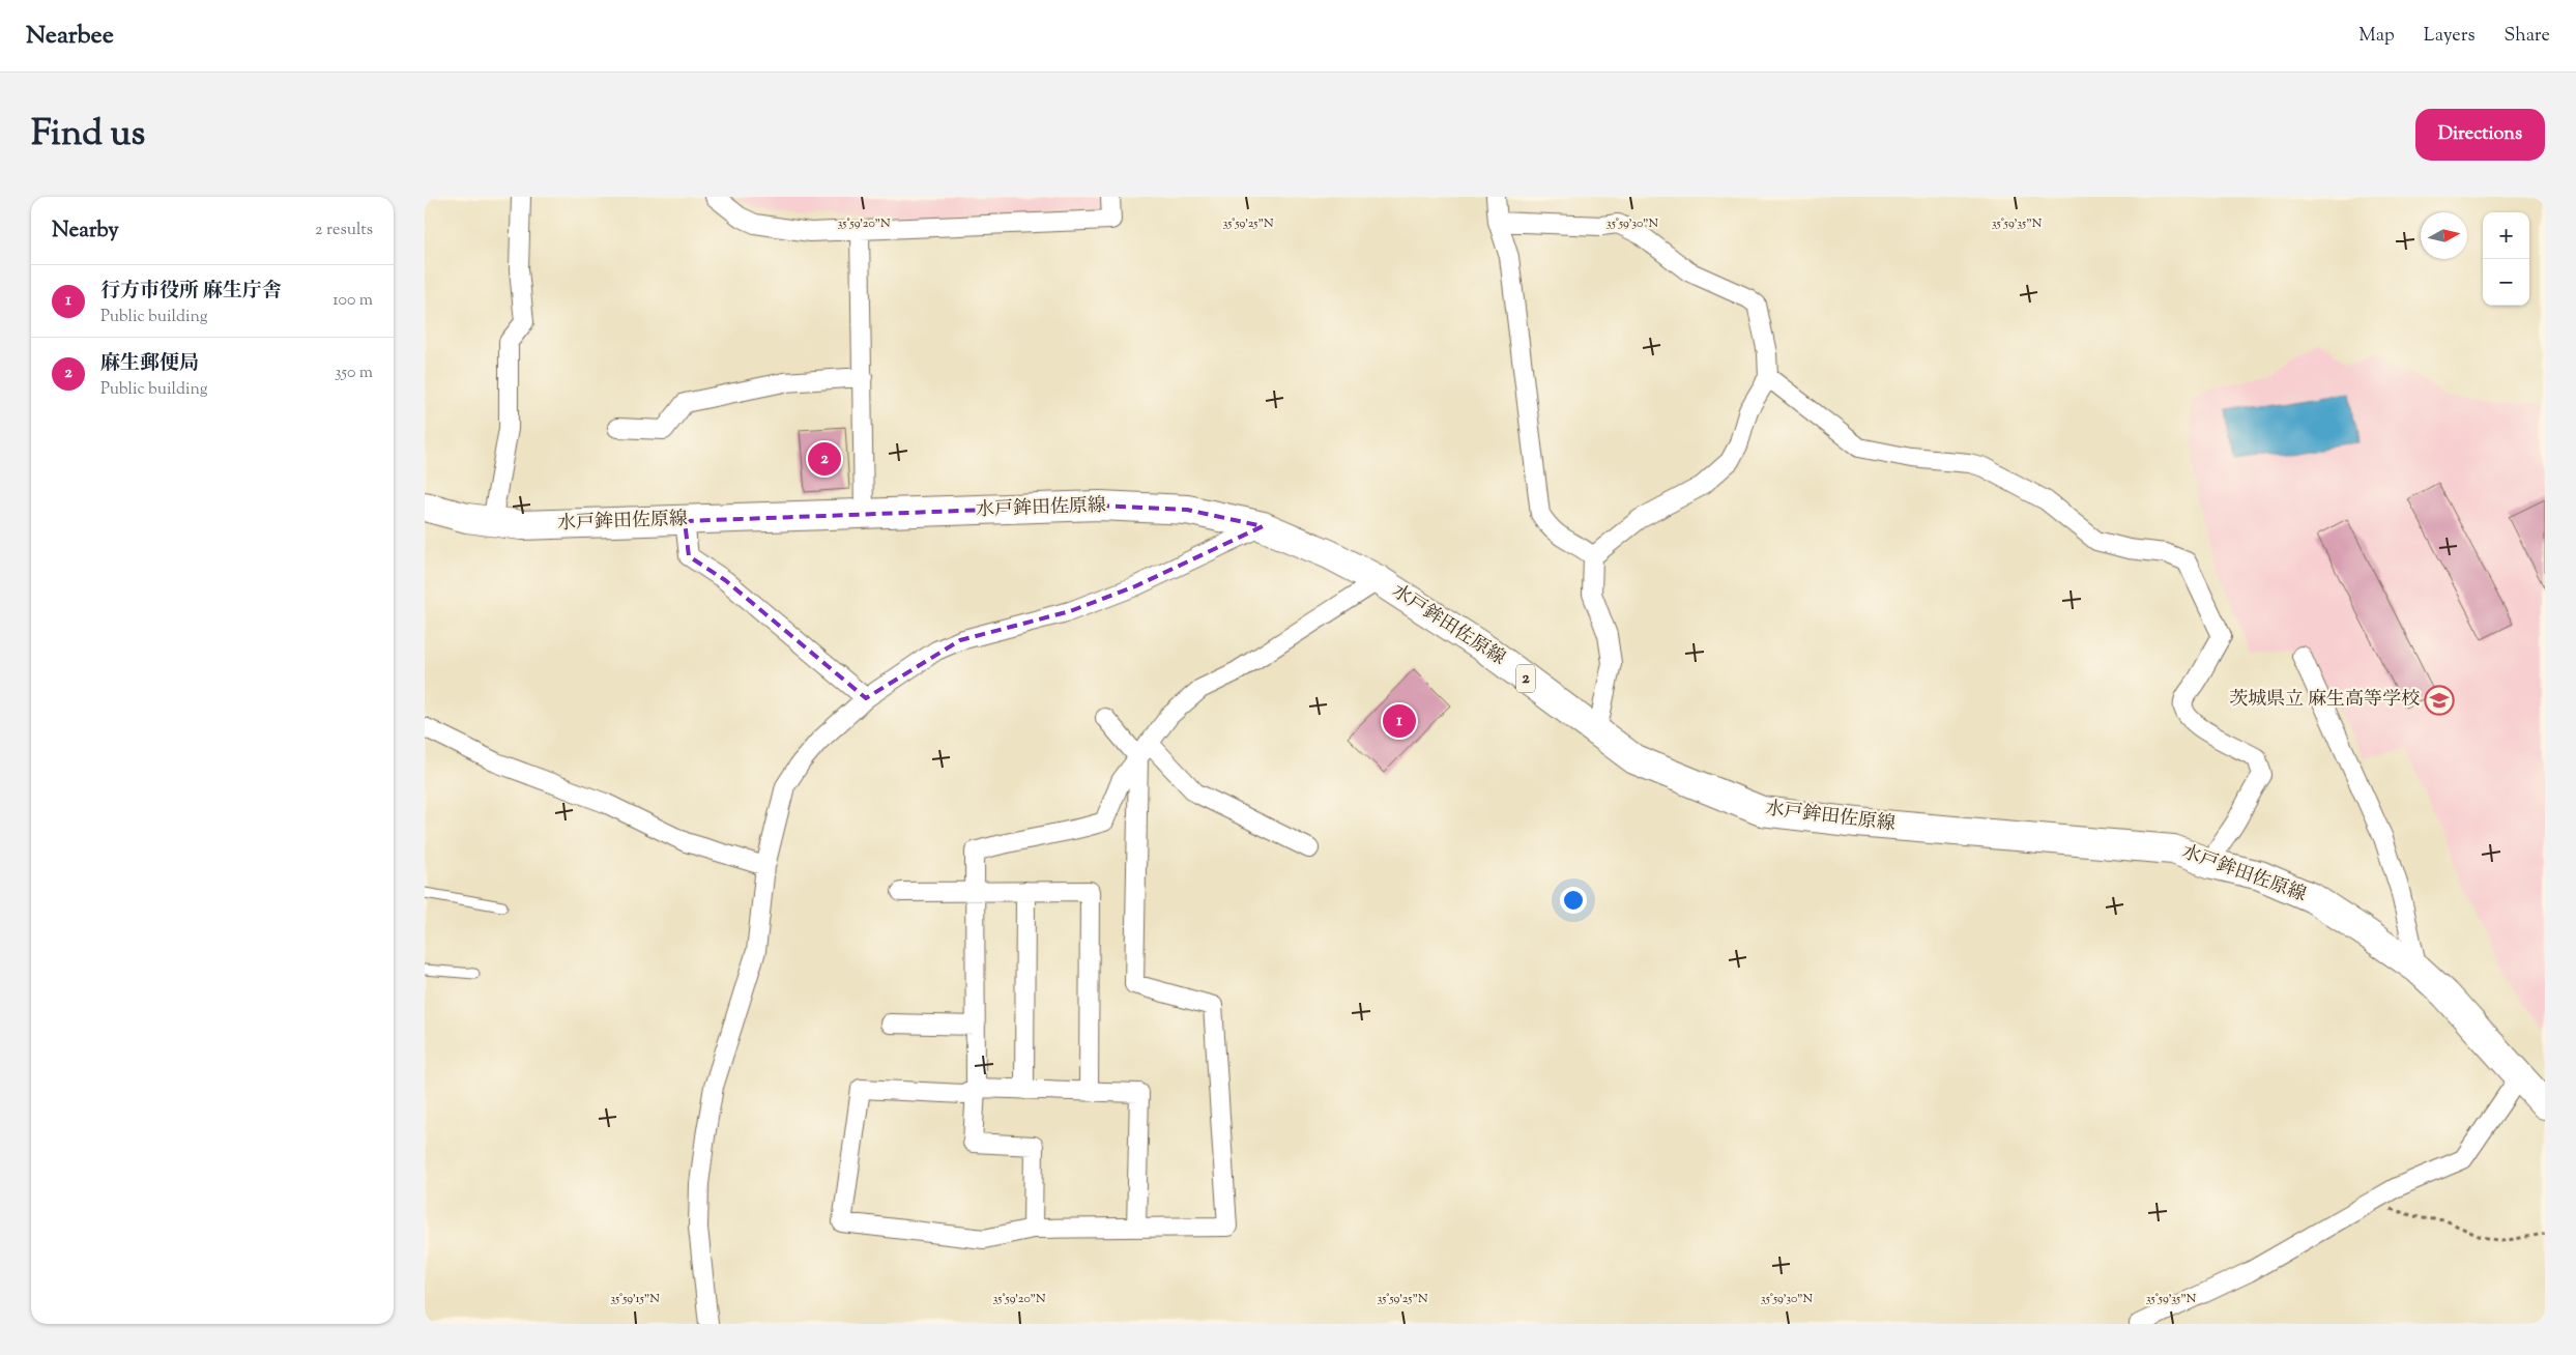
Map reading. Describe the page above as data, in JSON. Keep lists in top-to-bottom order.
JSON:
{
  "streets": {
    "main road": ["水戸鉾田佐原線", "2"]
  },
  "places": {
    "school or university": ["茨城県立 麻生高等学校"]
  },
  "north": "right",
  "page": {
    "header": "Nearbee",
    "nav": ["Map", "Layers", "Share"],
    "title": "Find us",
    "buttons": "Directions",
    "heading": ["Nearby", "2 results"],
    "map_buttons": ["+", "−"],
    "list": [
      {
        "mark": "1",
        "name": "行方市役所 麻生庁舎",
        "note": "Public building",
        "value": "100 m"
      },
      {
        "mark": "2",
        "name": "麻生郵便局",
        "note": "Public building",
        "value": "350 m"
      }
    ],
    "pins": ["2", "1"]
  },
  "coordinates": [
    "35°59'20\"N",
    "35°59'25\"N",
    "35°59'30\"N",
    "35°59'35\"N",
    "35°59'15\"N"
  ]
}
